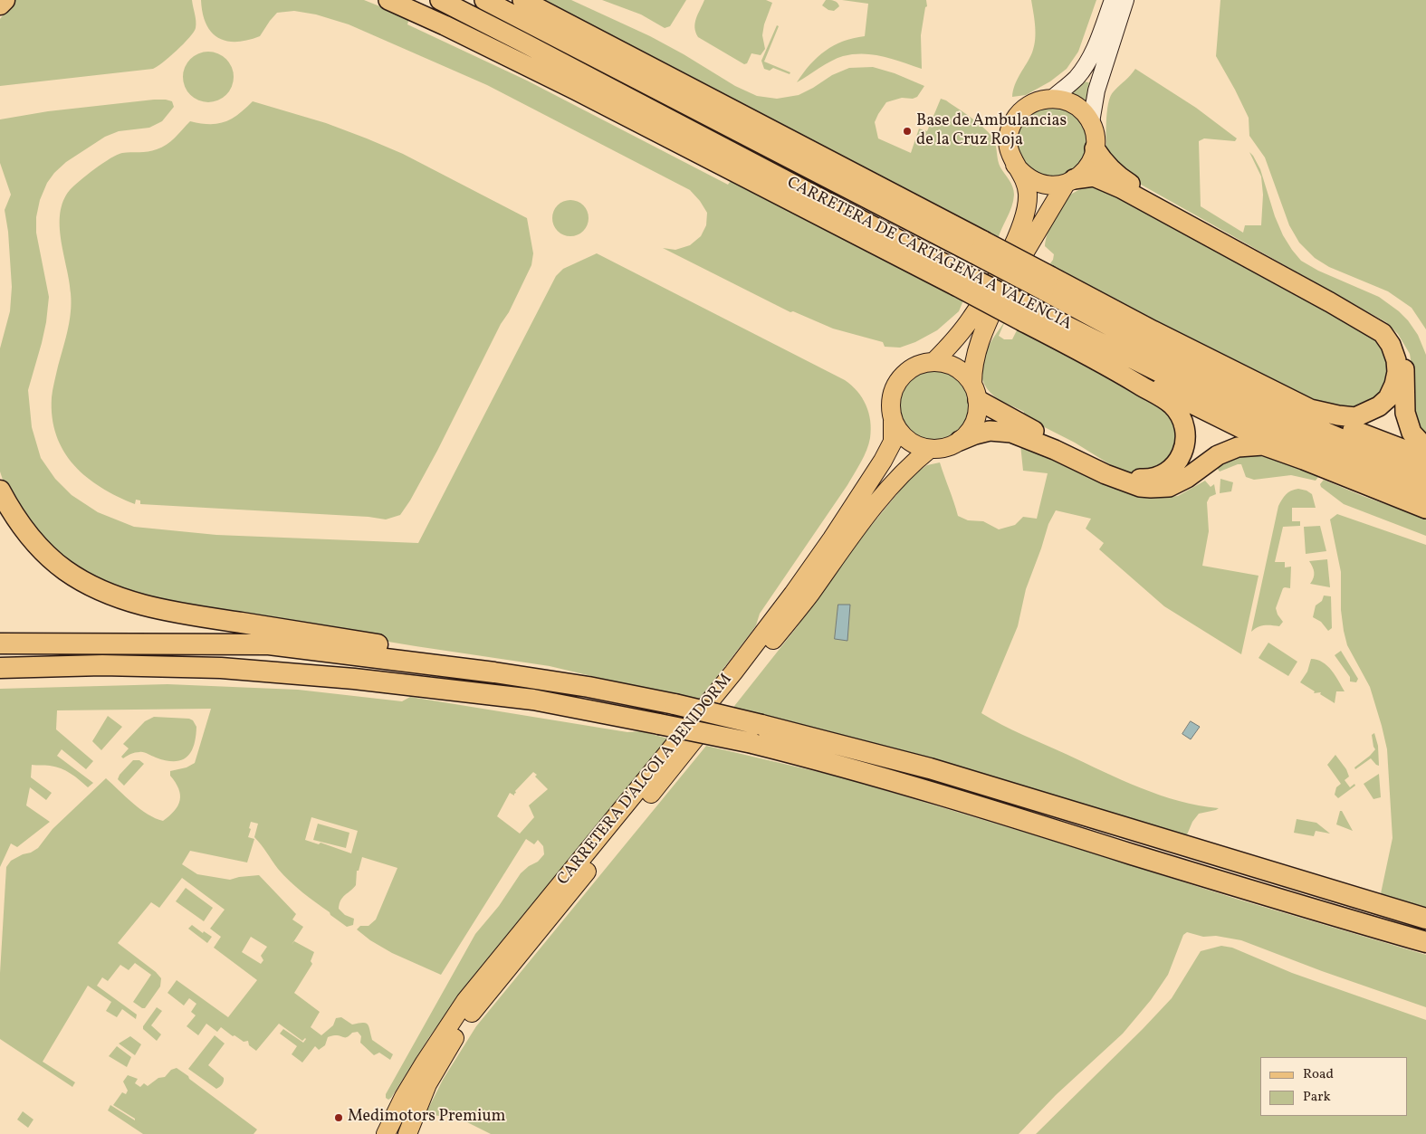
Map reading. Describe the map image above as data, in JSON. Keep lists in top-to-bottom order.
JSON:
{
  "streets": {
    "highway": ["CARRETERA DE CARTAGENA A VALENCIA"],
    "main road": ["CARRETERA D'ALCOI A BENIDORM"]
  },
  "places": ["Base de Ambulancias de la Cruz Roja", "Medimotors Premium"],
  "legend": ["Road", "Park"]
}
